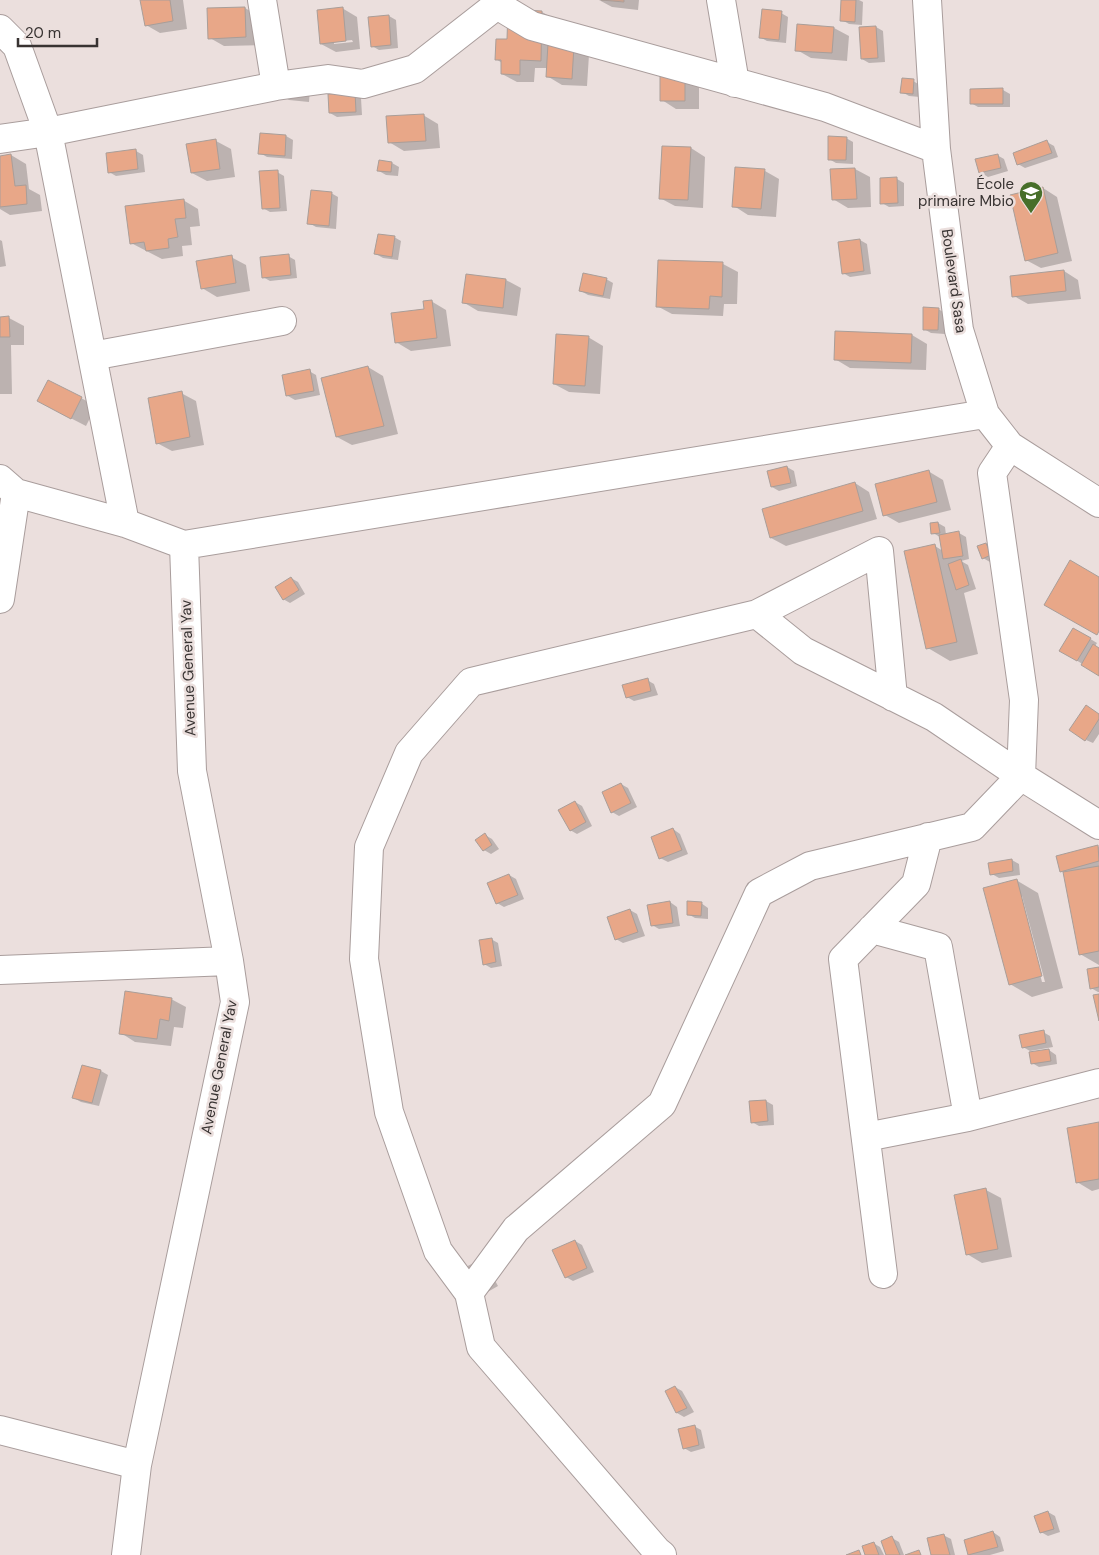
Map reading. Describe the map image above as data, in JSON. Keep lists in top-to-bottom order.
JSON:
{
  "streets": {
    "street": ["Boulevard Sasa", "Avenue General Yav"]
  },
  "places": {
    "school or university": ["École primaire Mbio"]
  },
  "scale_bar": "20 m"
}
